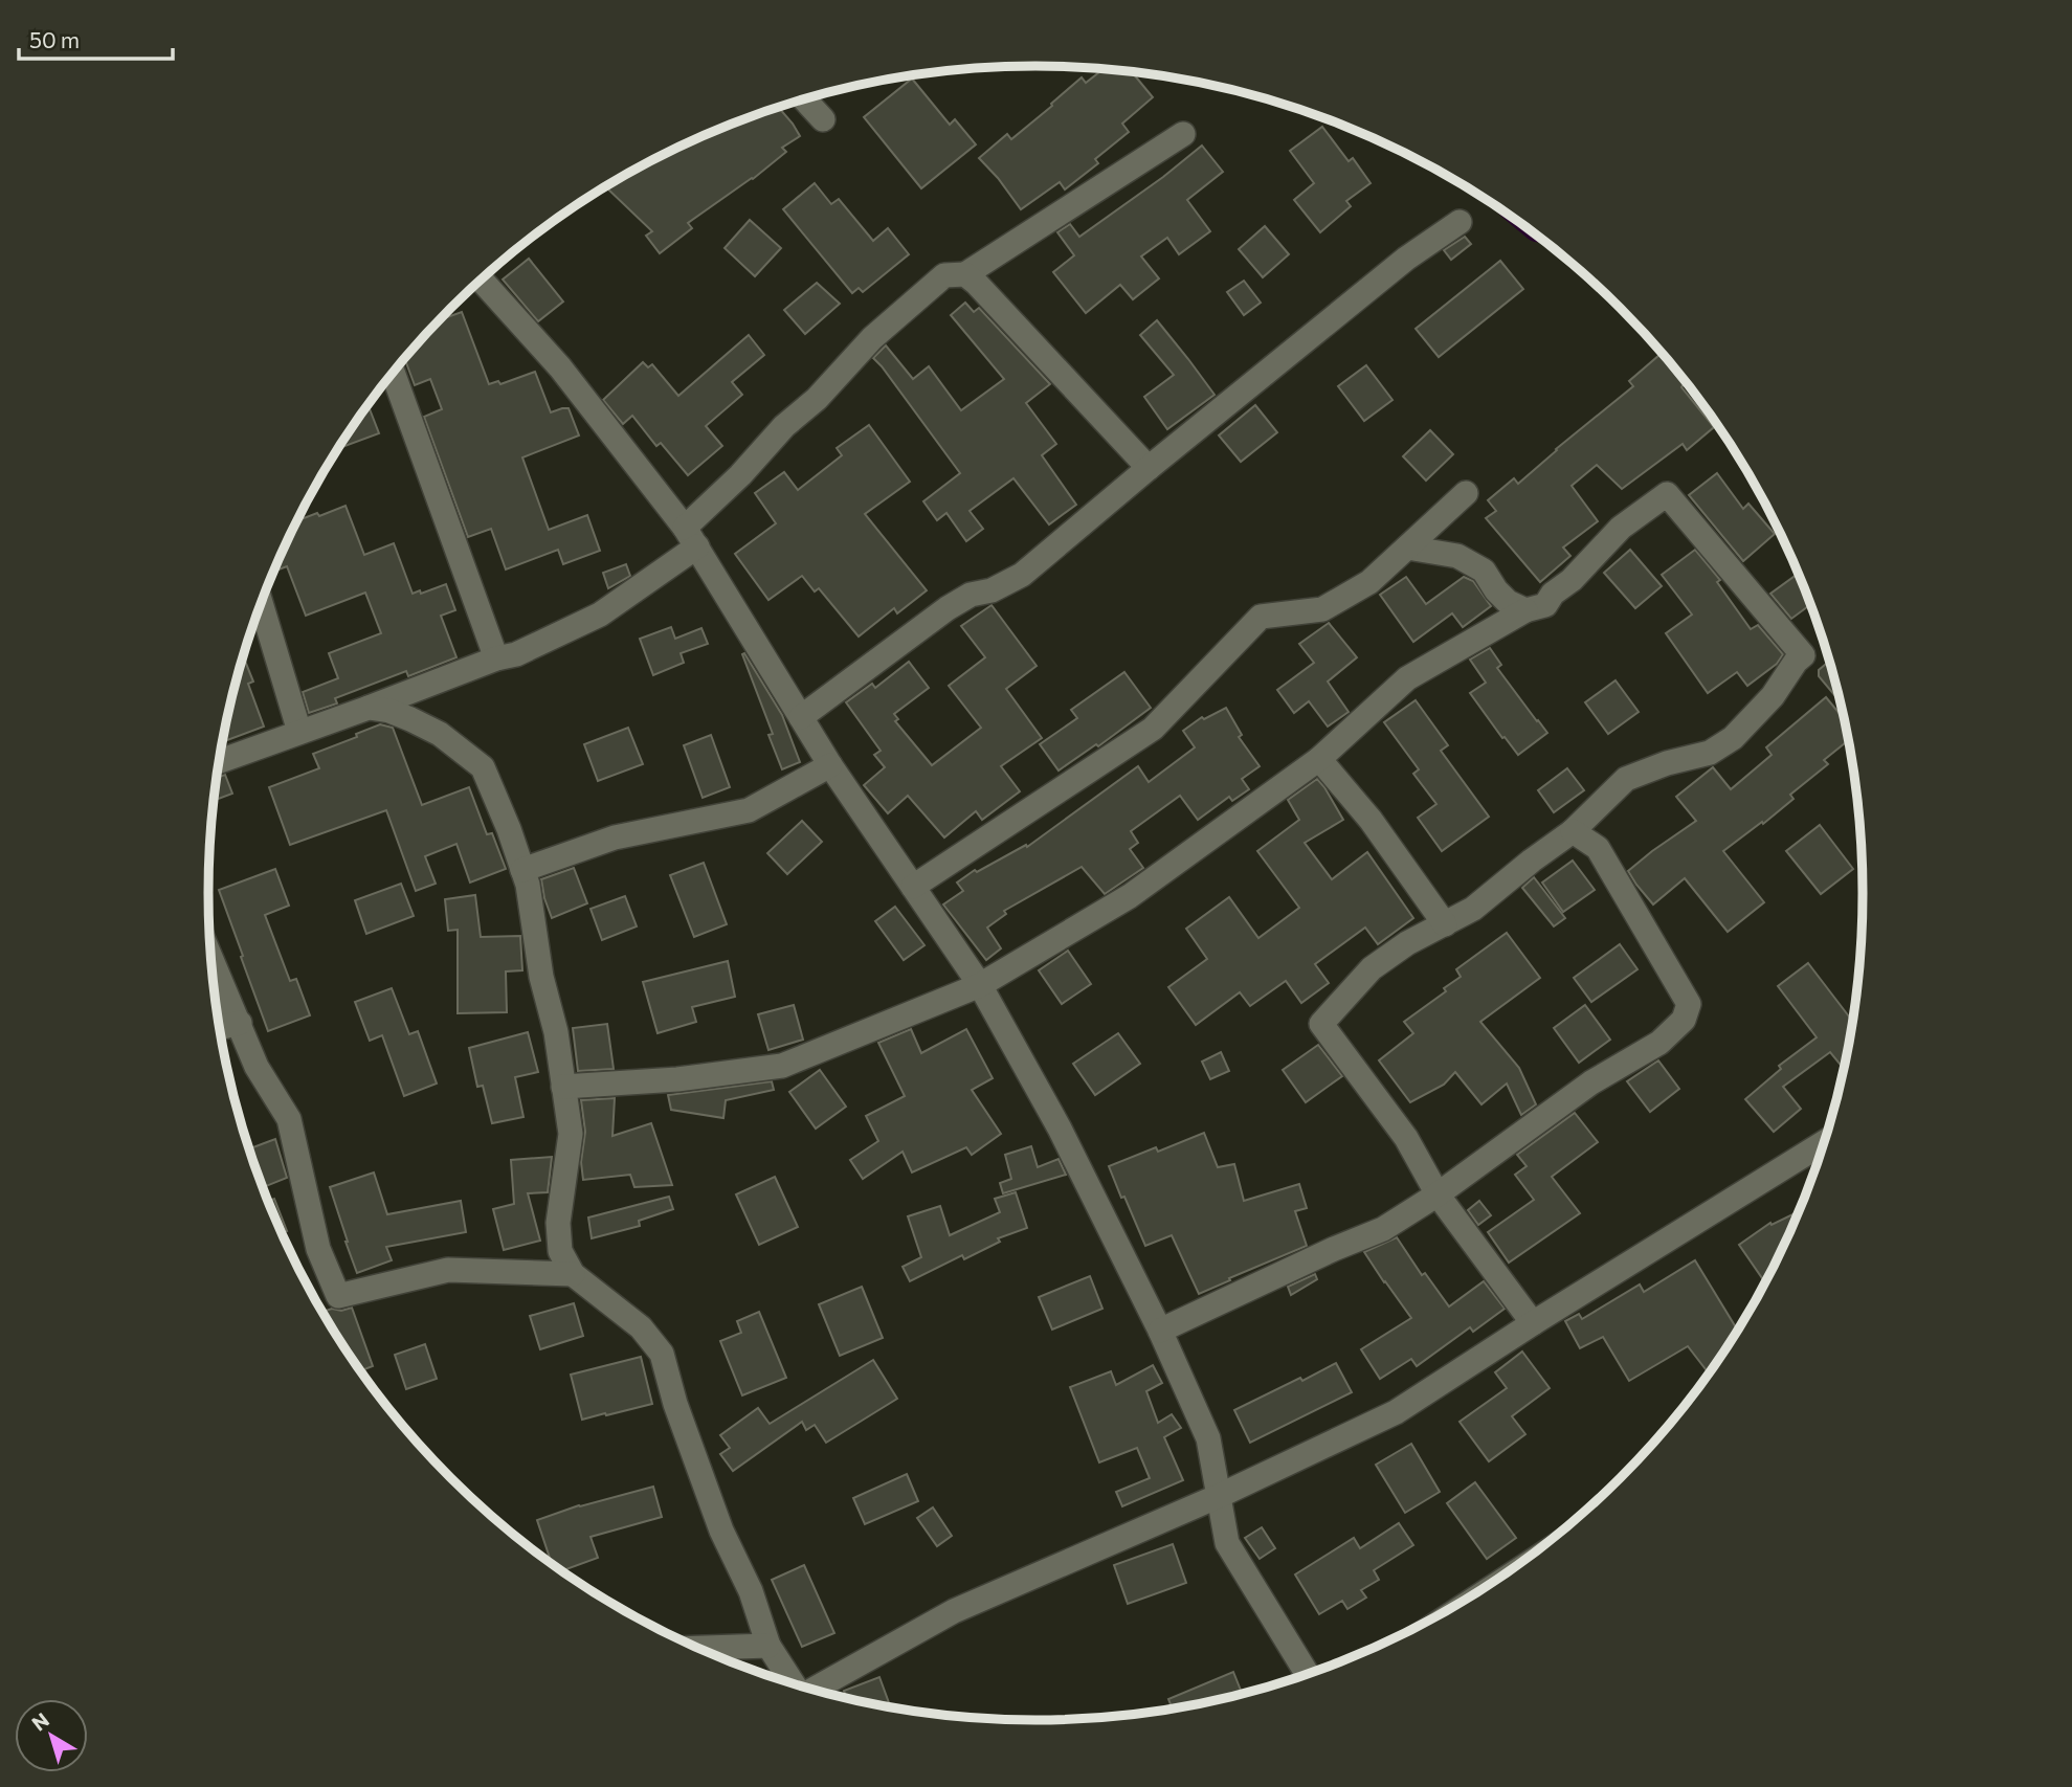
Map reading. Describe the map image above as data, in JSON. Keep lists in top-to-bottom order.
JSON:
{
  "scale_bar": "50 m",
  "north": "top left"
}
